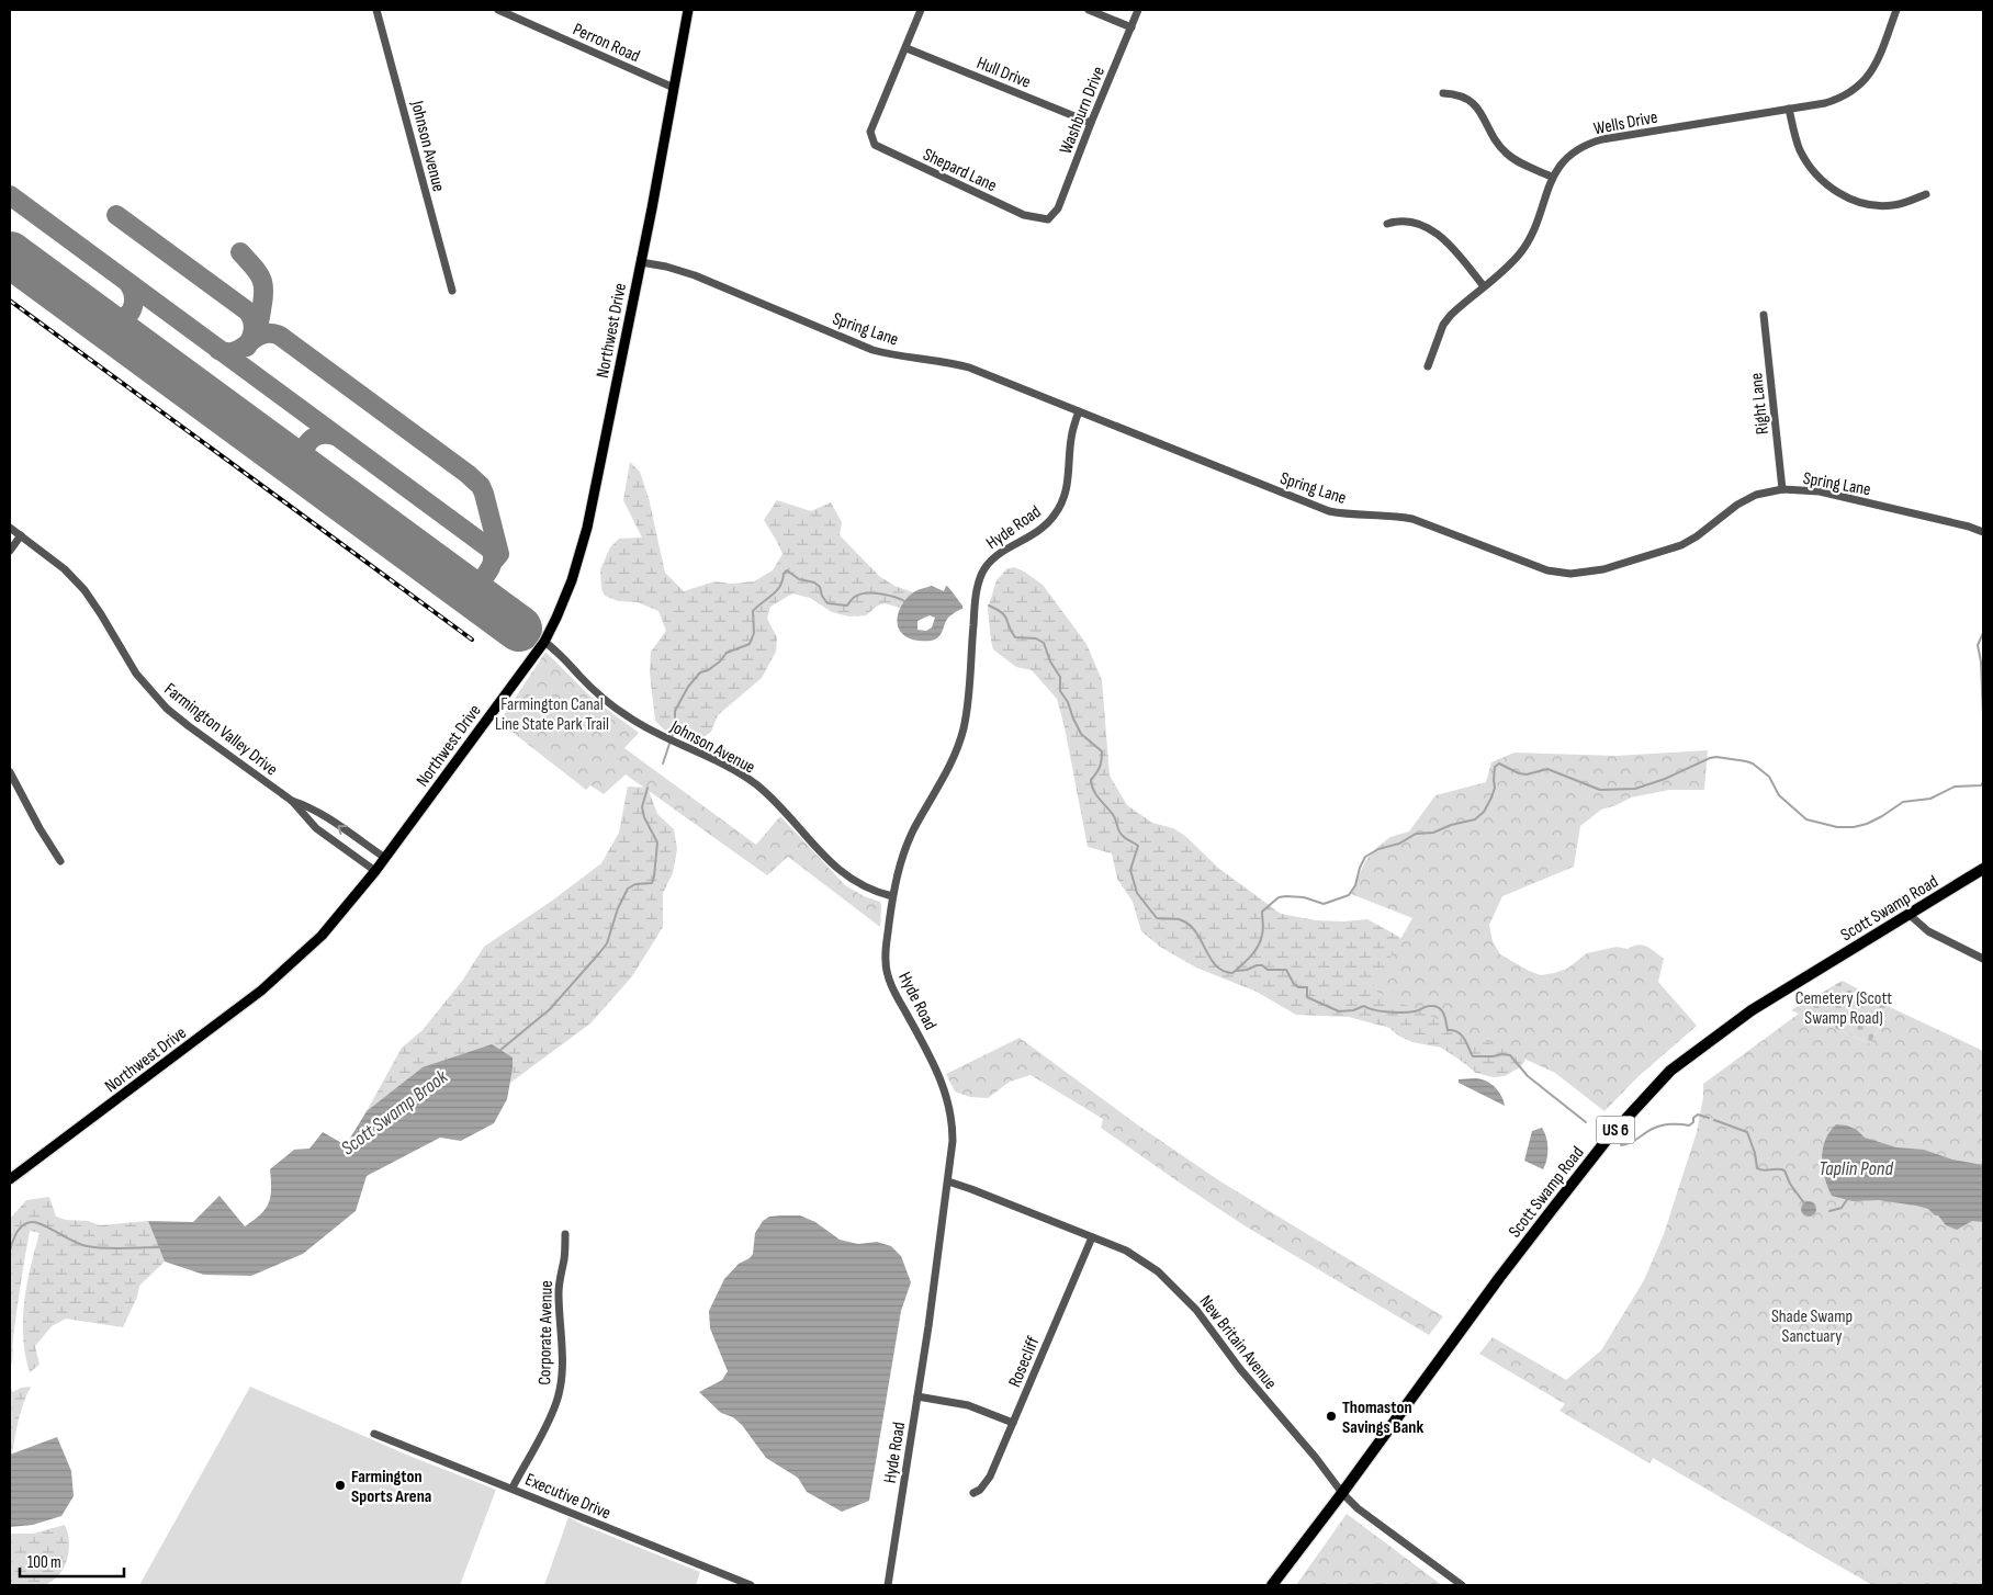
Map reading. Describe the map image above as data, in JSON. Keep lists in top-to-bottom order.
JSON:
{
  "streets": {
    "highway": ["Scott Swamp Road", "US 6"],
    "main road": ["Northwest Drive"],
    "street": [
      "Perron Road",
      "Hull Drive",
      "Washburn Drive",
      "Wells Drive",
      "Johnson Avenue",
      "Shepard Lane",
      "Spring Lane",
      "Right Lane",
      "Hyde Road",
      "Farmington Valley Drive",
      "Corporate Avenue",
      "New Britain Avenue",
      "Rosecliff",
      "Executive Drive"
    ]
  },
  "crossings": [
    ["Perron Road", "Northwest Drive"],
    ["Hull Drive", "Washburn Drive"],
    ["Hull Drive", "Shepard Lane"],
    ["Washburn Drive", "Shepard Lane"],
    ["Johnson Avenue", "Northwest Drive"],
    ["Johnson Avenue", "Hyde Road"],
    ["Spring Lane", "Northwest Drive"],
    ["Spring Lane", "Right Lane"],
    ["Spring Lane", "Hyde Road"],
    ["Northwest Drive", "Farmington Valley Drive"],
    ["Hyde Road", "New Britain Avenue"],
    ["Scott Swamp Road", "New Britain Avenue"],
    ["Corporate Avenue", "Executive Drive"],
    ["New Britain Avenue", "Rosecliff"]
  ],
  "water": ["Scott Swamp Brook", "Taplin Pond"],
  "parks": ["Farmington Canal Line State Park Trail", "Cemetery (Scott Swamp Road)", "Shade Swamp Sanctuary"],
  "places": ["Thomaston Savings Bank", "Farmington Sports Arena"],
  "scale_bar": "100 m"
}
